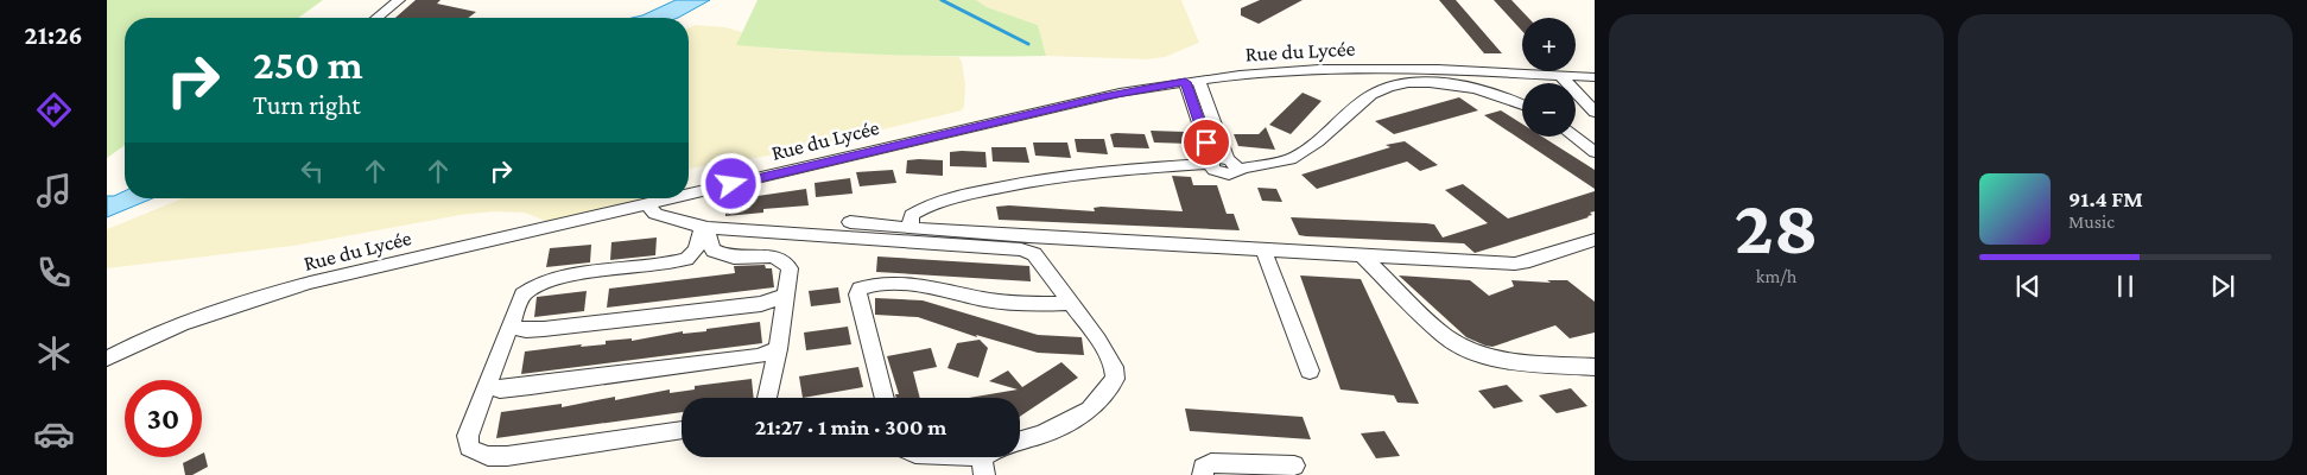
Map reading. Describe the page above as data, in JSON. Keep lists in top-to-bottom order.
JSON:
{
  "streets": {
    "street": ["Rue du Lycée"]
  },
  "page": {
    "tabs": "21:26",
    "tile": ["28", "km/h"],
    "map_buttons": ["+", "−"],
    "turn": ["250 m", "Turn right"],
    "song": ["91.4 FM", "Music"],
    "limit": "30",
    "trip": "21:27 · 1 min · 300 m"
  }
}
